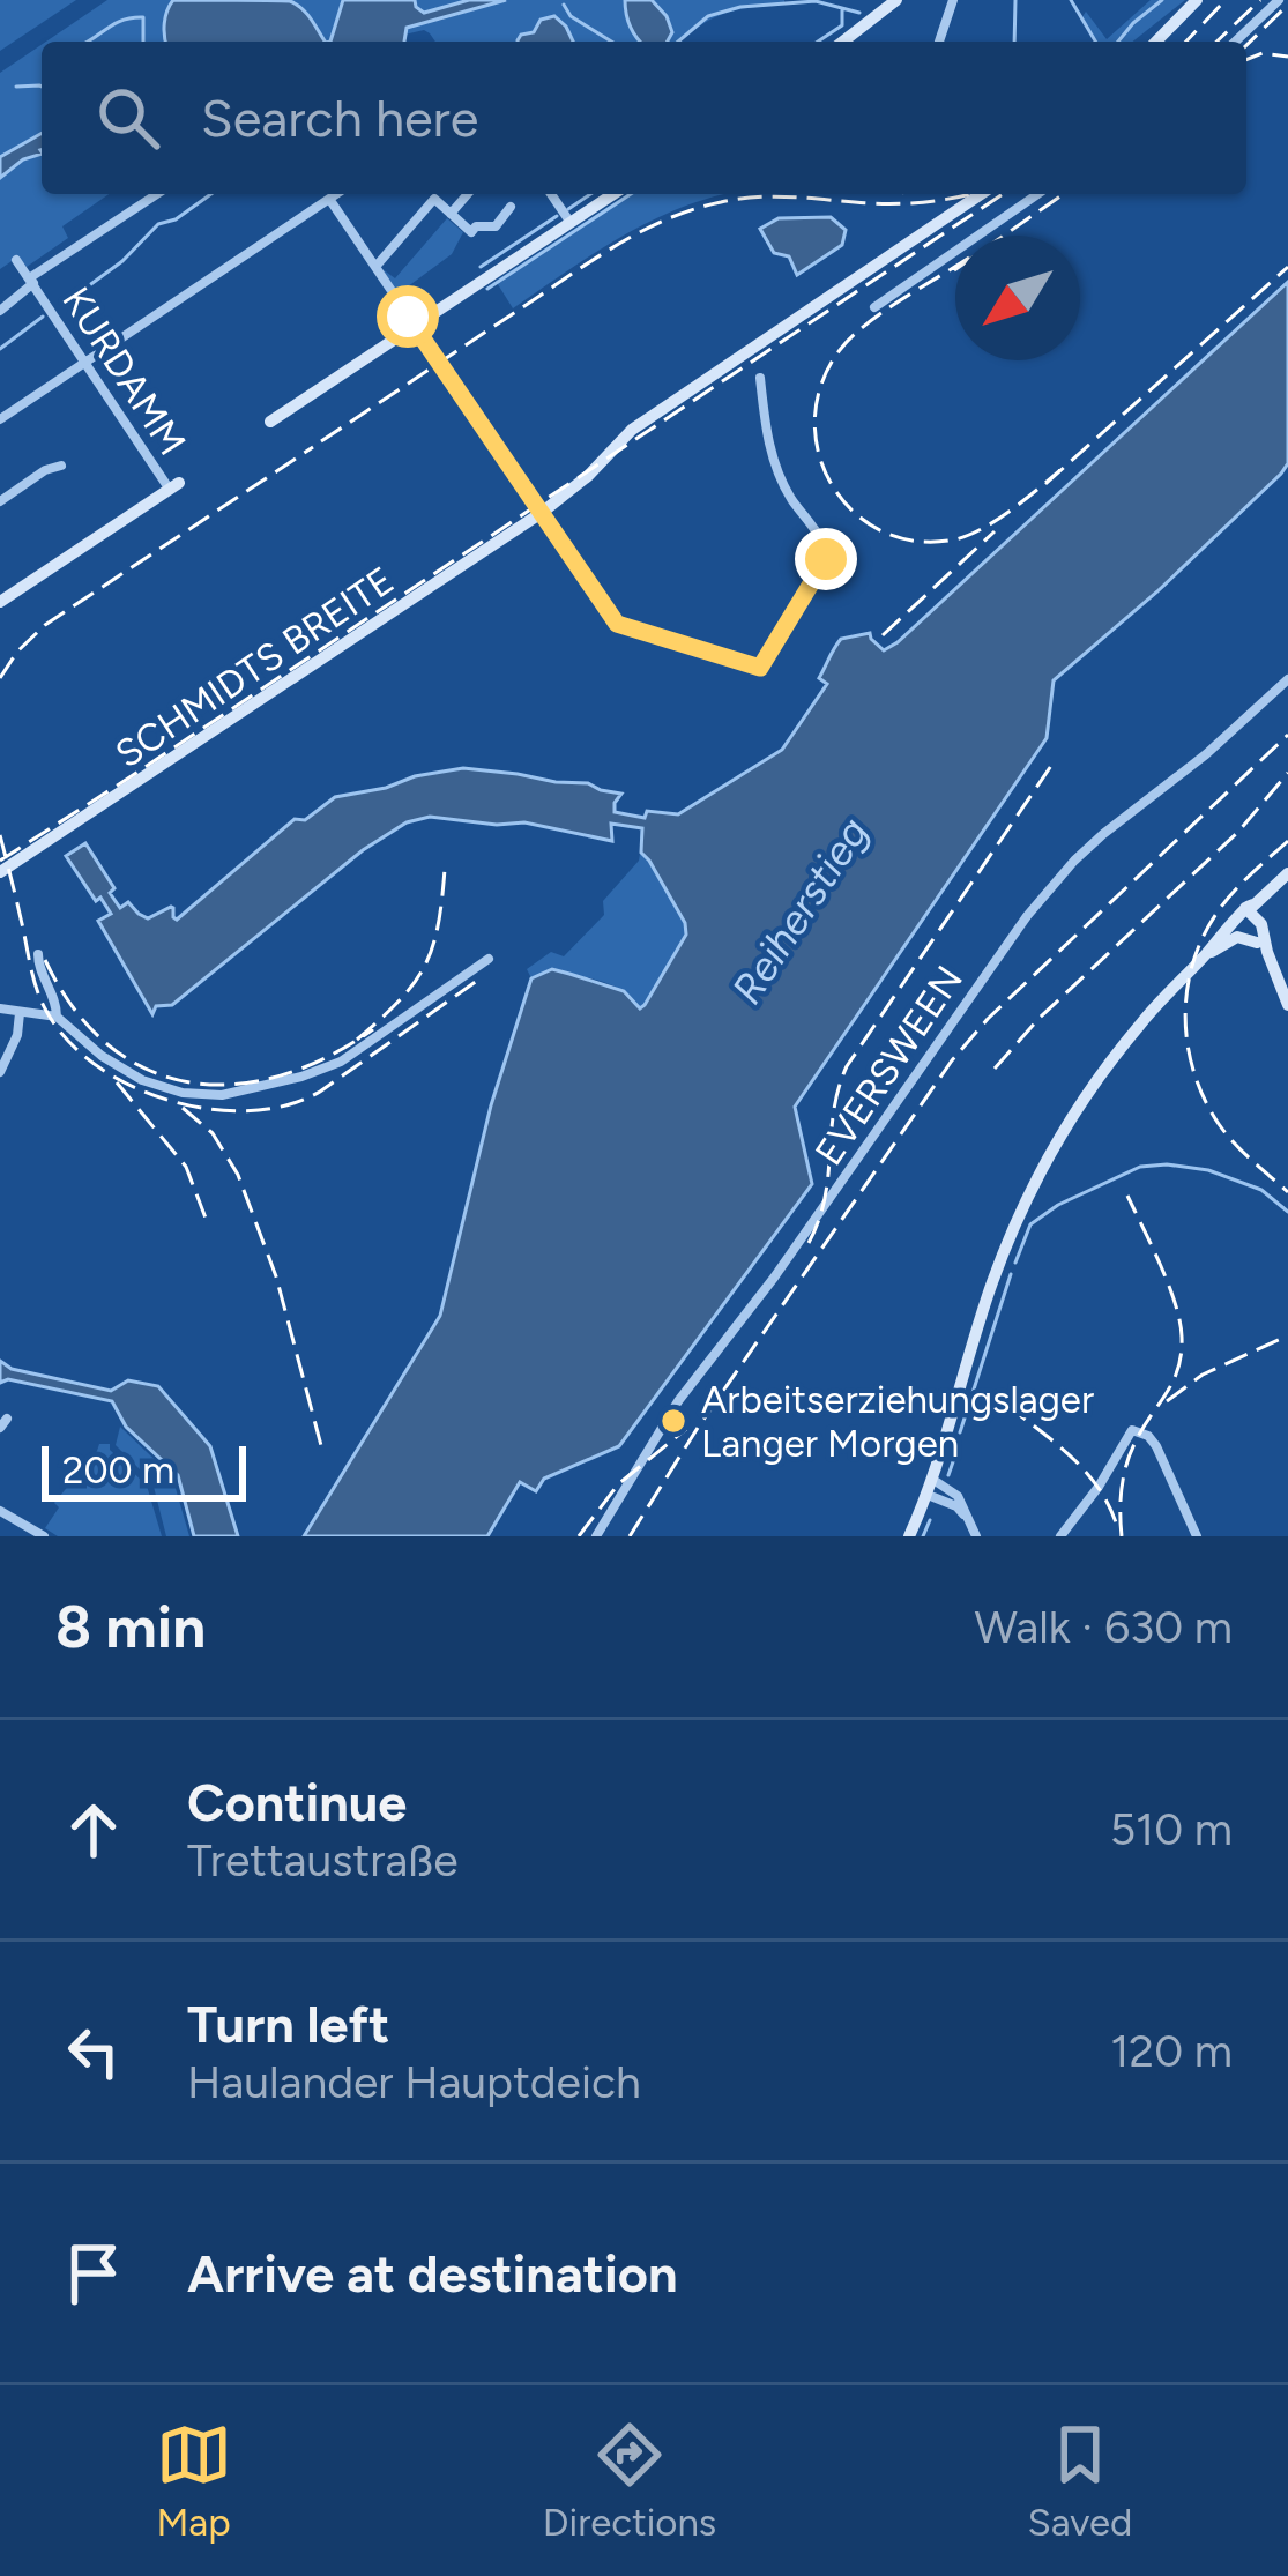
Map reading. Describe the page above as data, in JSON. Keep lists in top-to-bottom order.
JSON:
{
  "streets": {
    "main road": ["SCHMIDTS BREITE"],
    "street": ["KURDAMM", "EVERSWEEN"]
  },
  "water": ["Reiherstieg"],
  "places": ["Arbeitserziehungslager Langer Morgen"],
  "scale_bar": "200 m",
  "north": "bottom left",
  "page": {
    "search": "Search here",
    "scale": "200 m",
    "heading": ["8 min", "Walk · 630 m"],
    "list": [
      ["Continue", "Trettaustraße", "510 m"],
      ["Turn left", "Haulander Hauptdeich", "120 m"],
      "Arrive at destination"
    ],
    "nav": ["Map", "Directions", "Saved"]
  }
}
